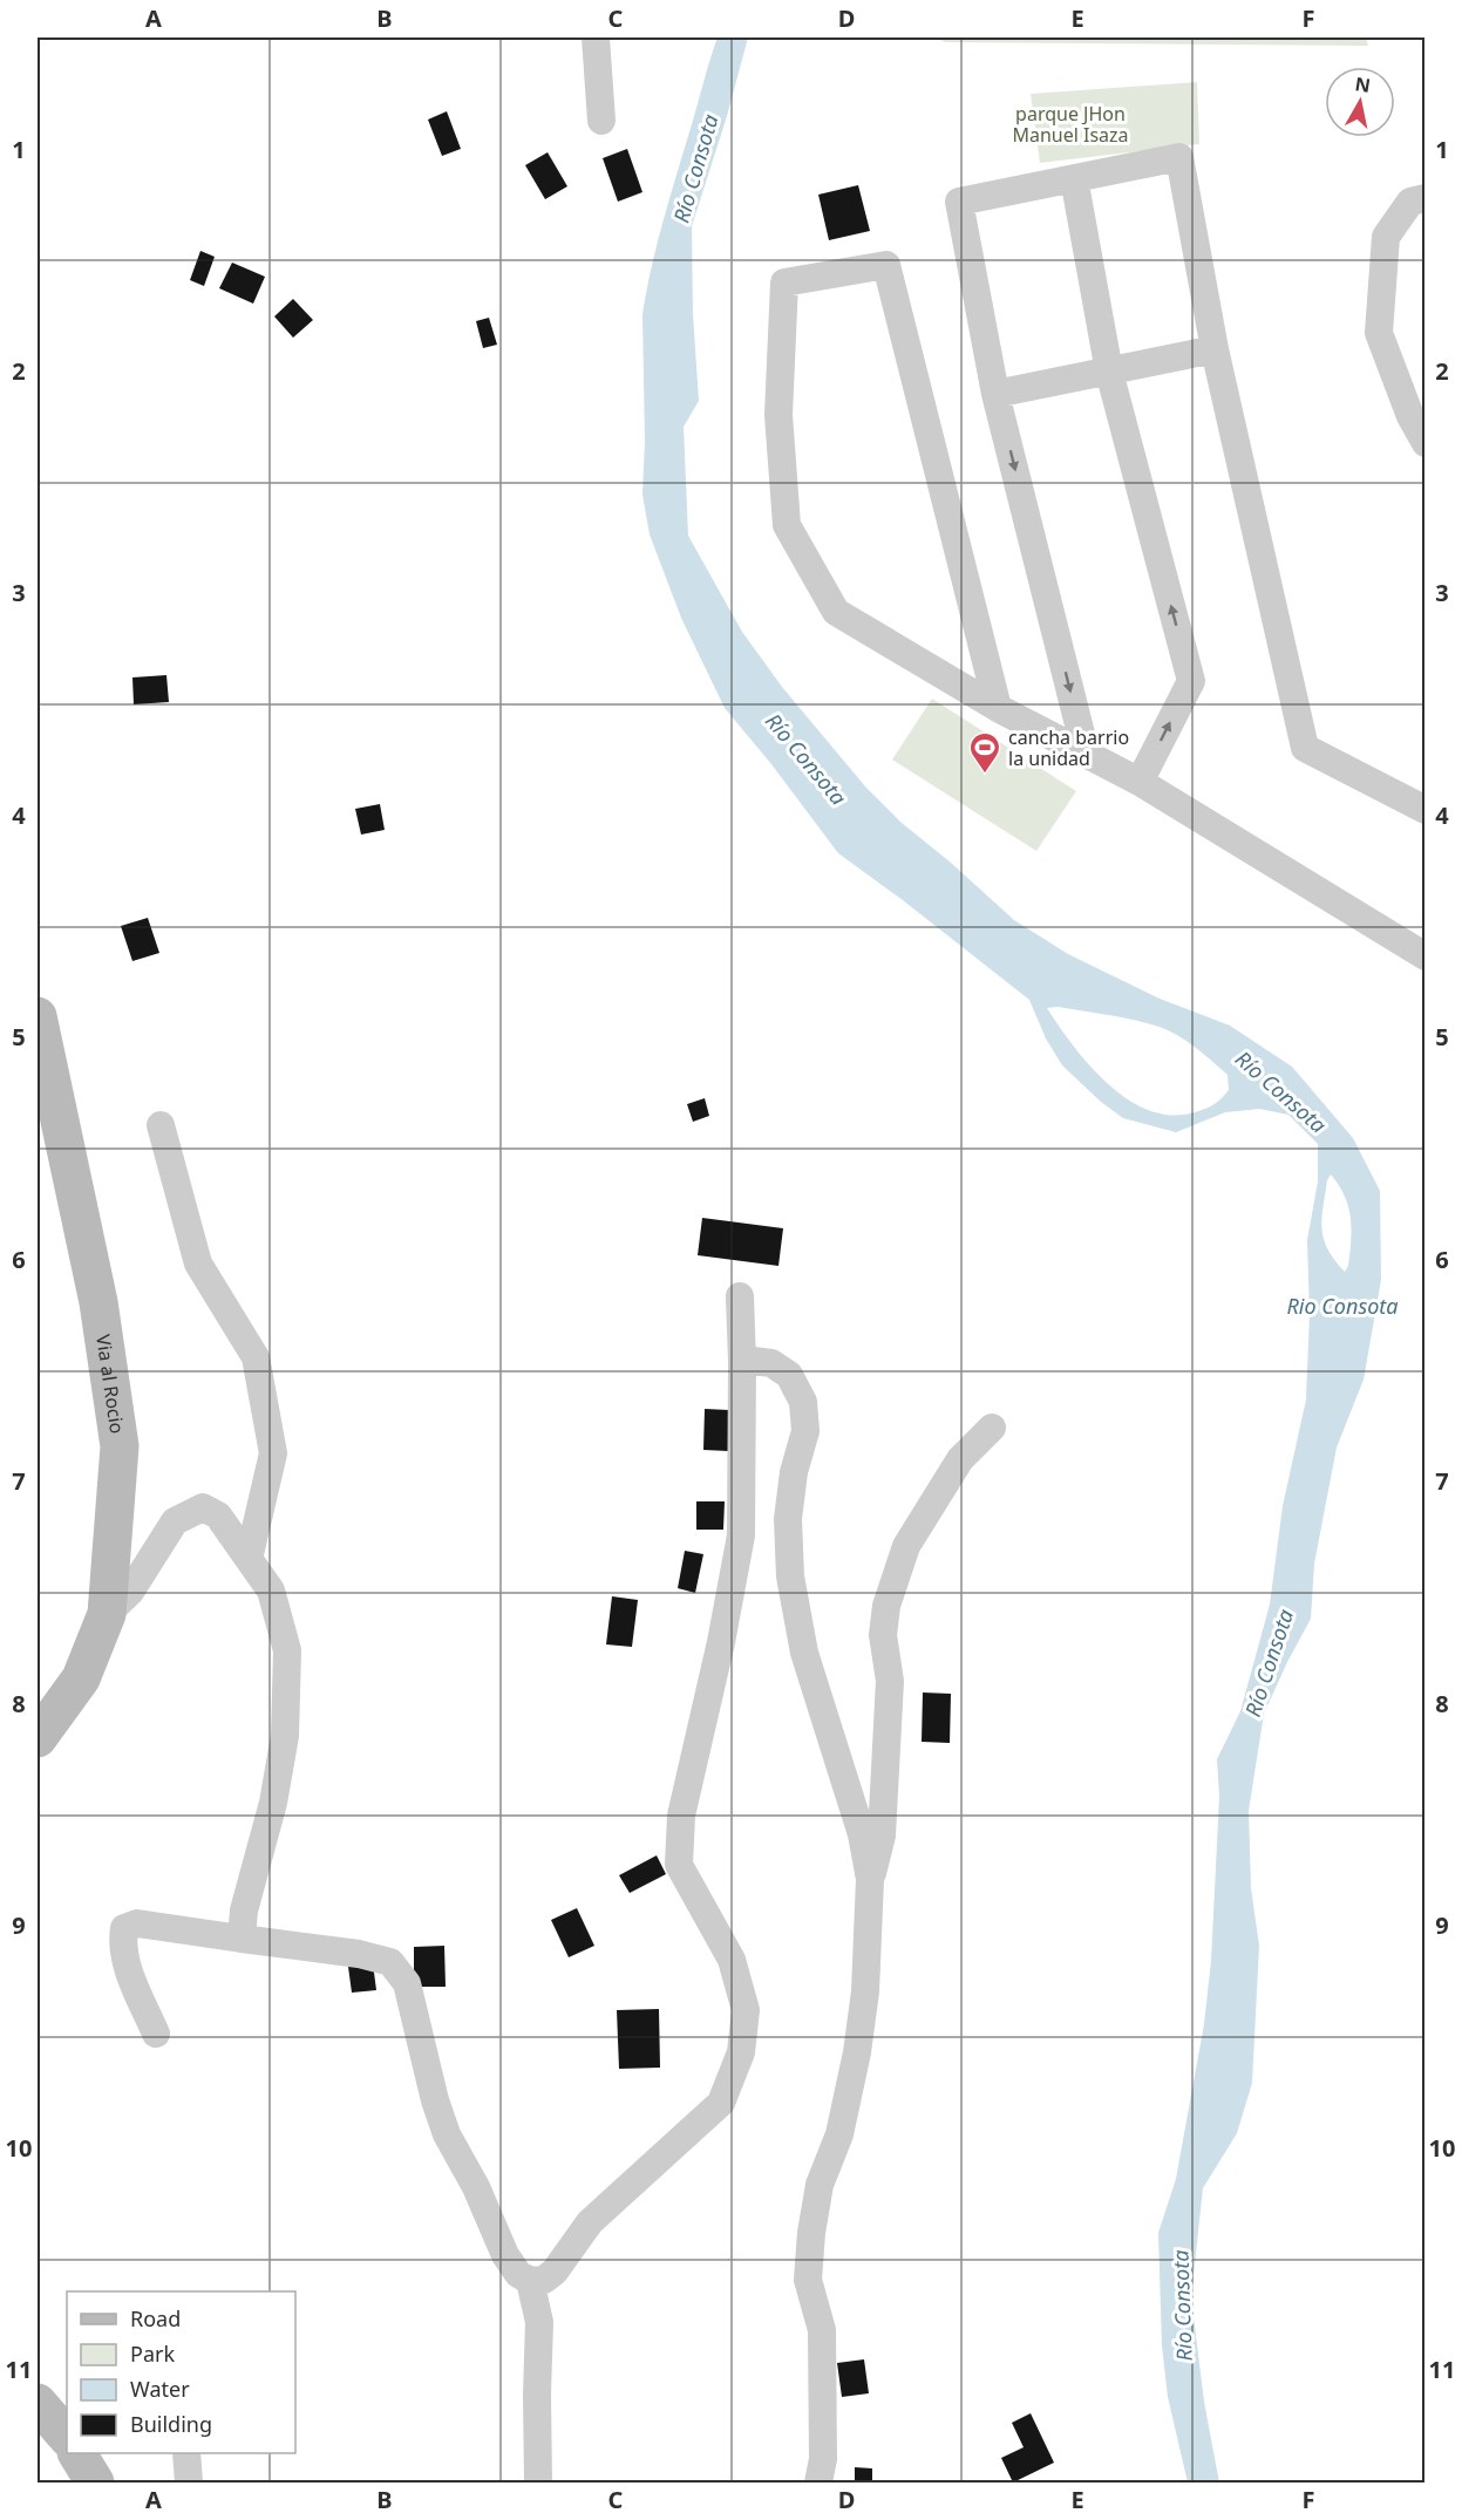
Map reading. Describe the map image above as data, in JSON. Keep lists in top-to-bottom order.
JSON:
{
  "streets": {
    "main road": ["Via al Rocio"]
  },
  "water": ["Río Consota", "Rio Consota"],
  "parks": ["parque JHon Manuel Isaza"],
  "places": {
    "sports": ["cancha barrio la unidad"]
  },
  "legend": [
    "Road",
    "Park",
    "Water",
    "Building"
  ],
  "north": "top",
  "grid": {
    "columns": [
      "A",
      "B",
      "C",
      "D",
      "E",
      "F"
    ],
    "rows": [
      "1",
      "2",
      "3",
      "4",
      "5",
      "6",
      "7",
      "8",
      "9",
      "10",
      "11"
    ]
  }
}
